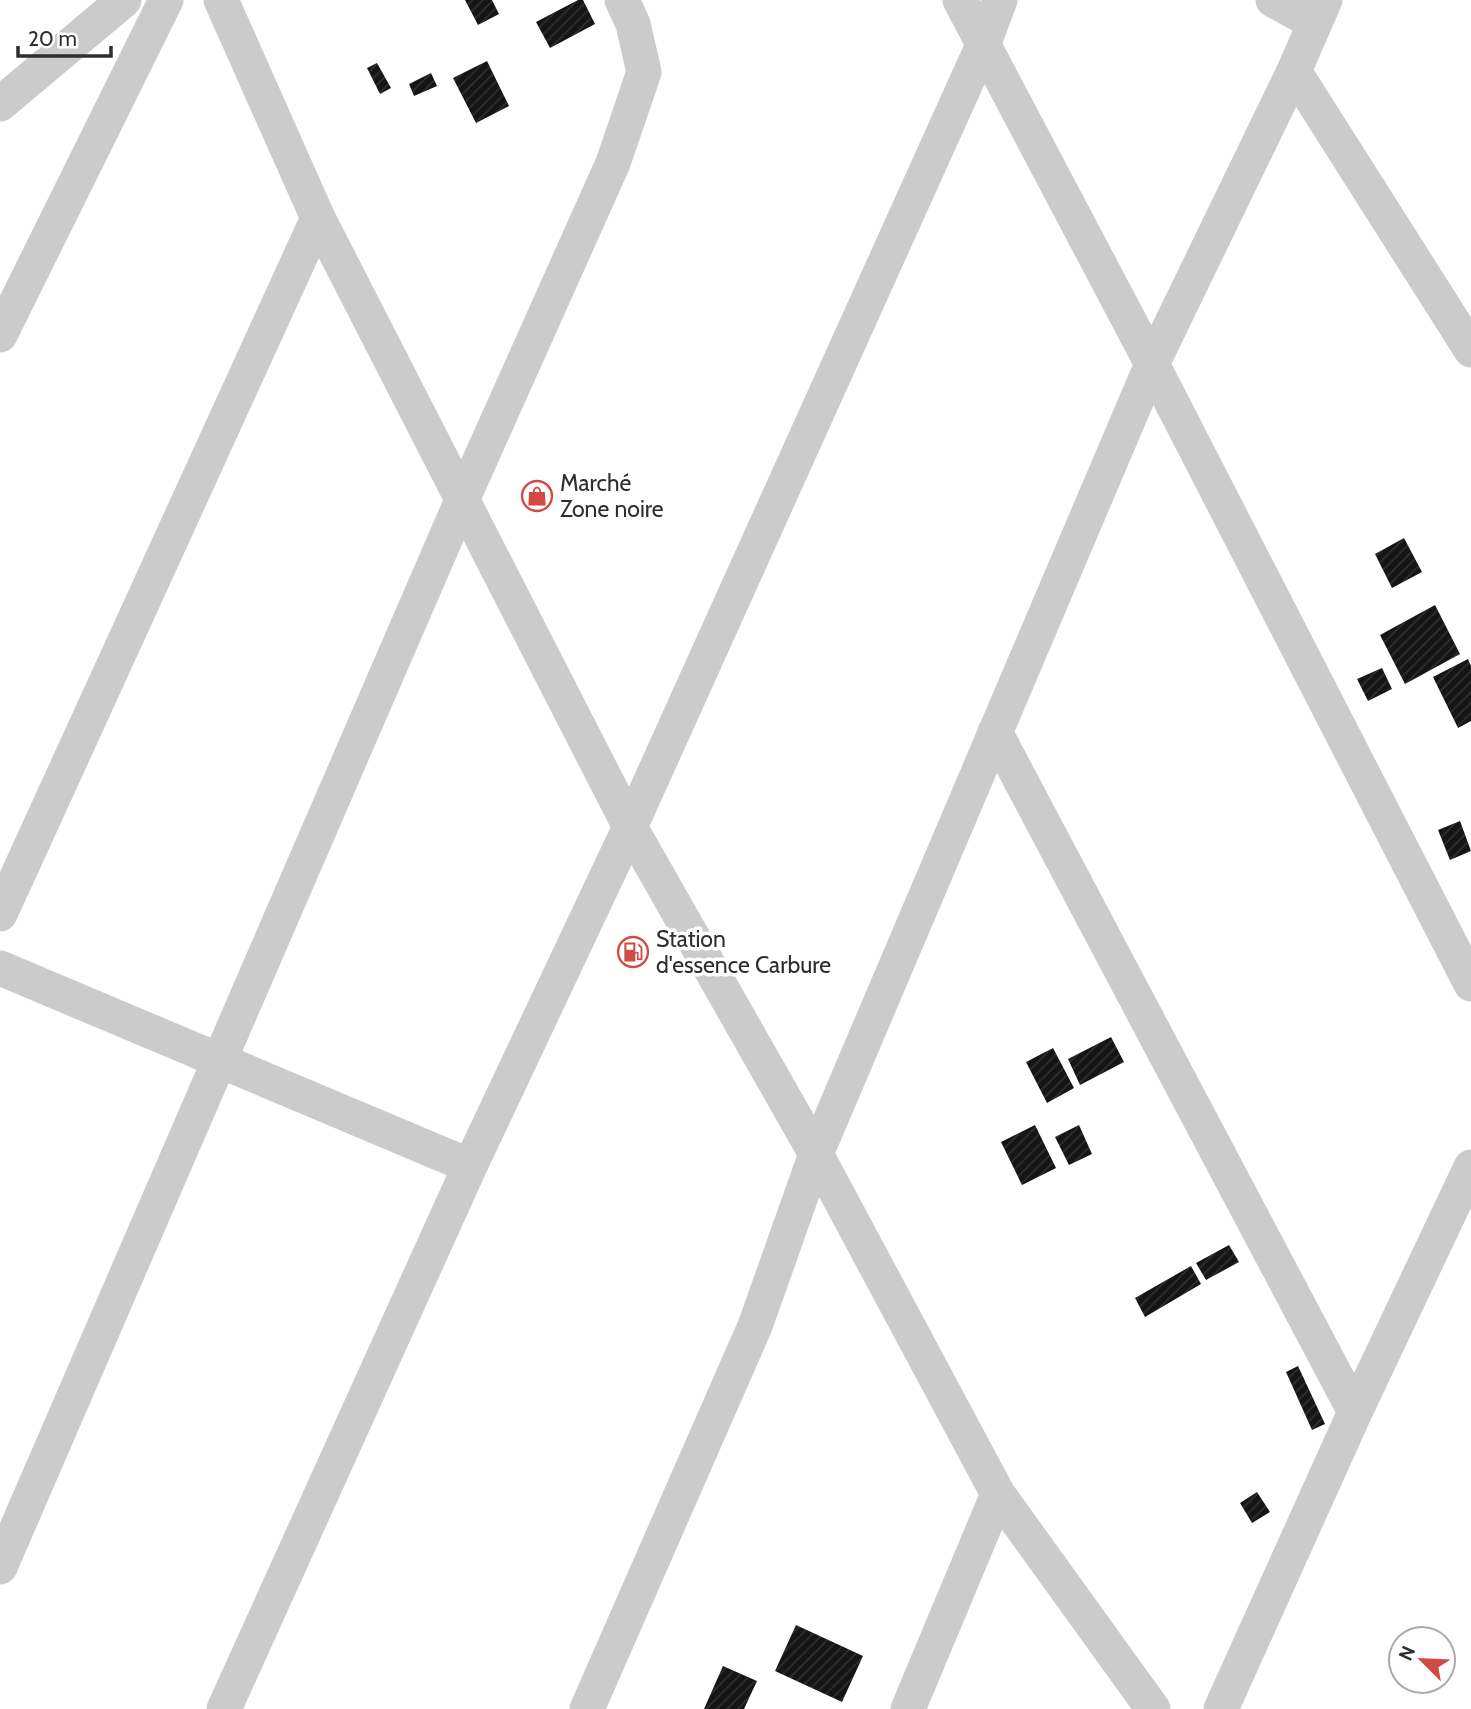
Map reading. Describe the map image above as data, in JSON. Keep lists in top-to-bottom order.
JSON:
{
  "places": {
    "shop": ["Marché Zone noire"],
    "fuel station": ["Station d'essence Carbure"]
  },
  "scale_bar": "20 m",
  "north": "top left"
}
